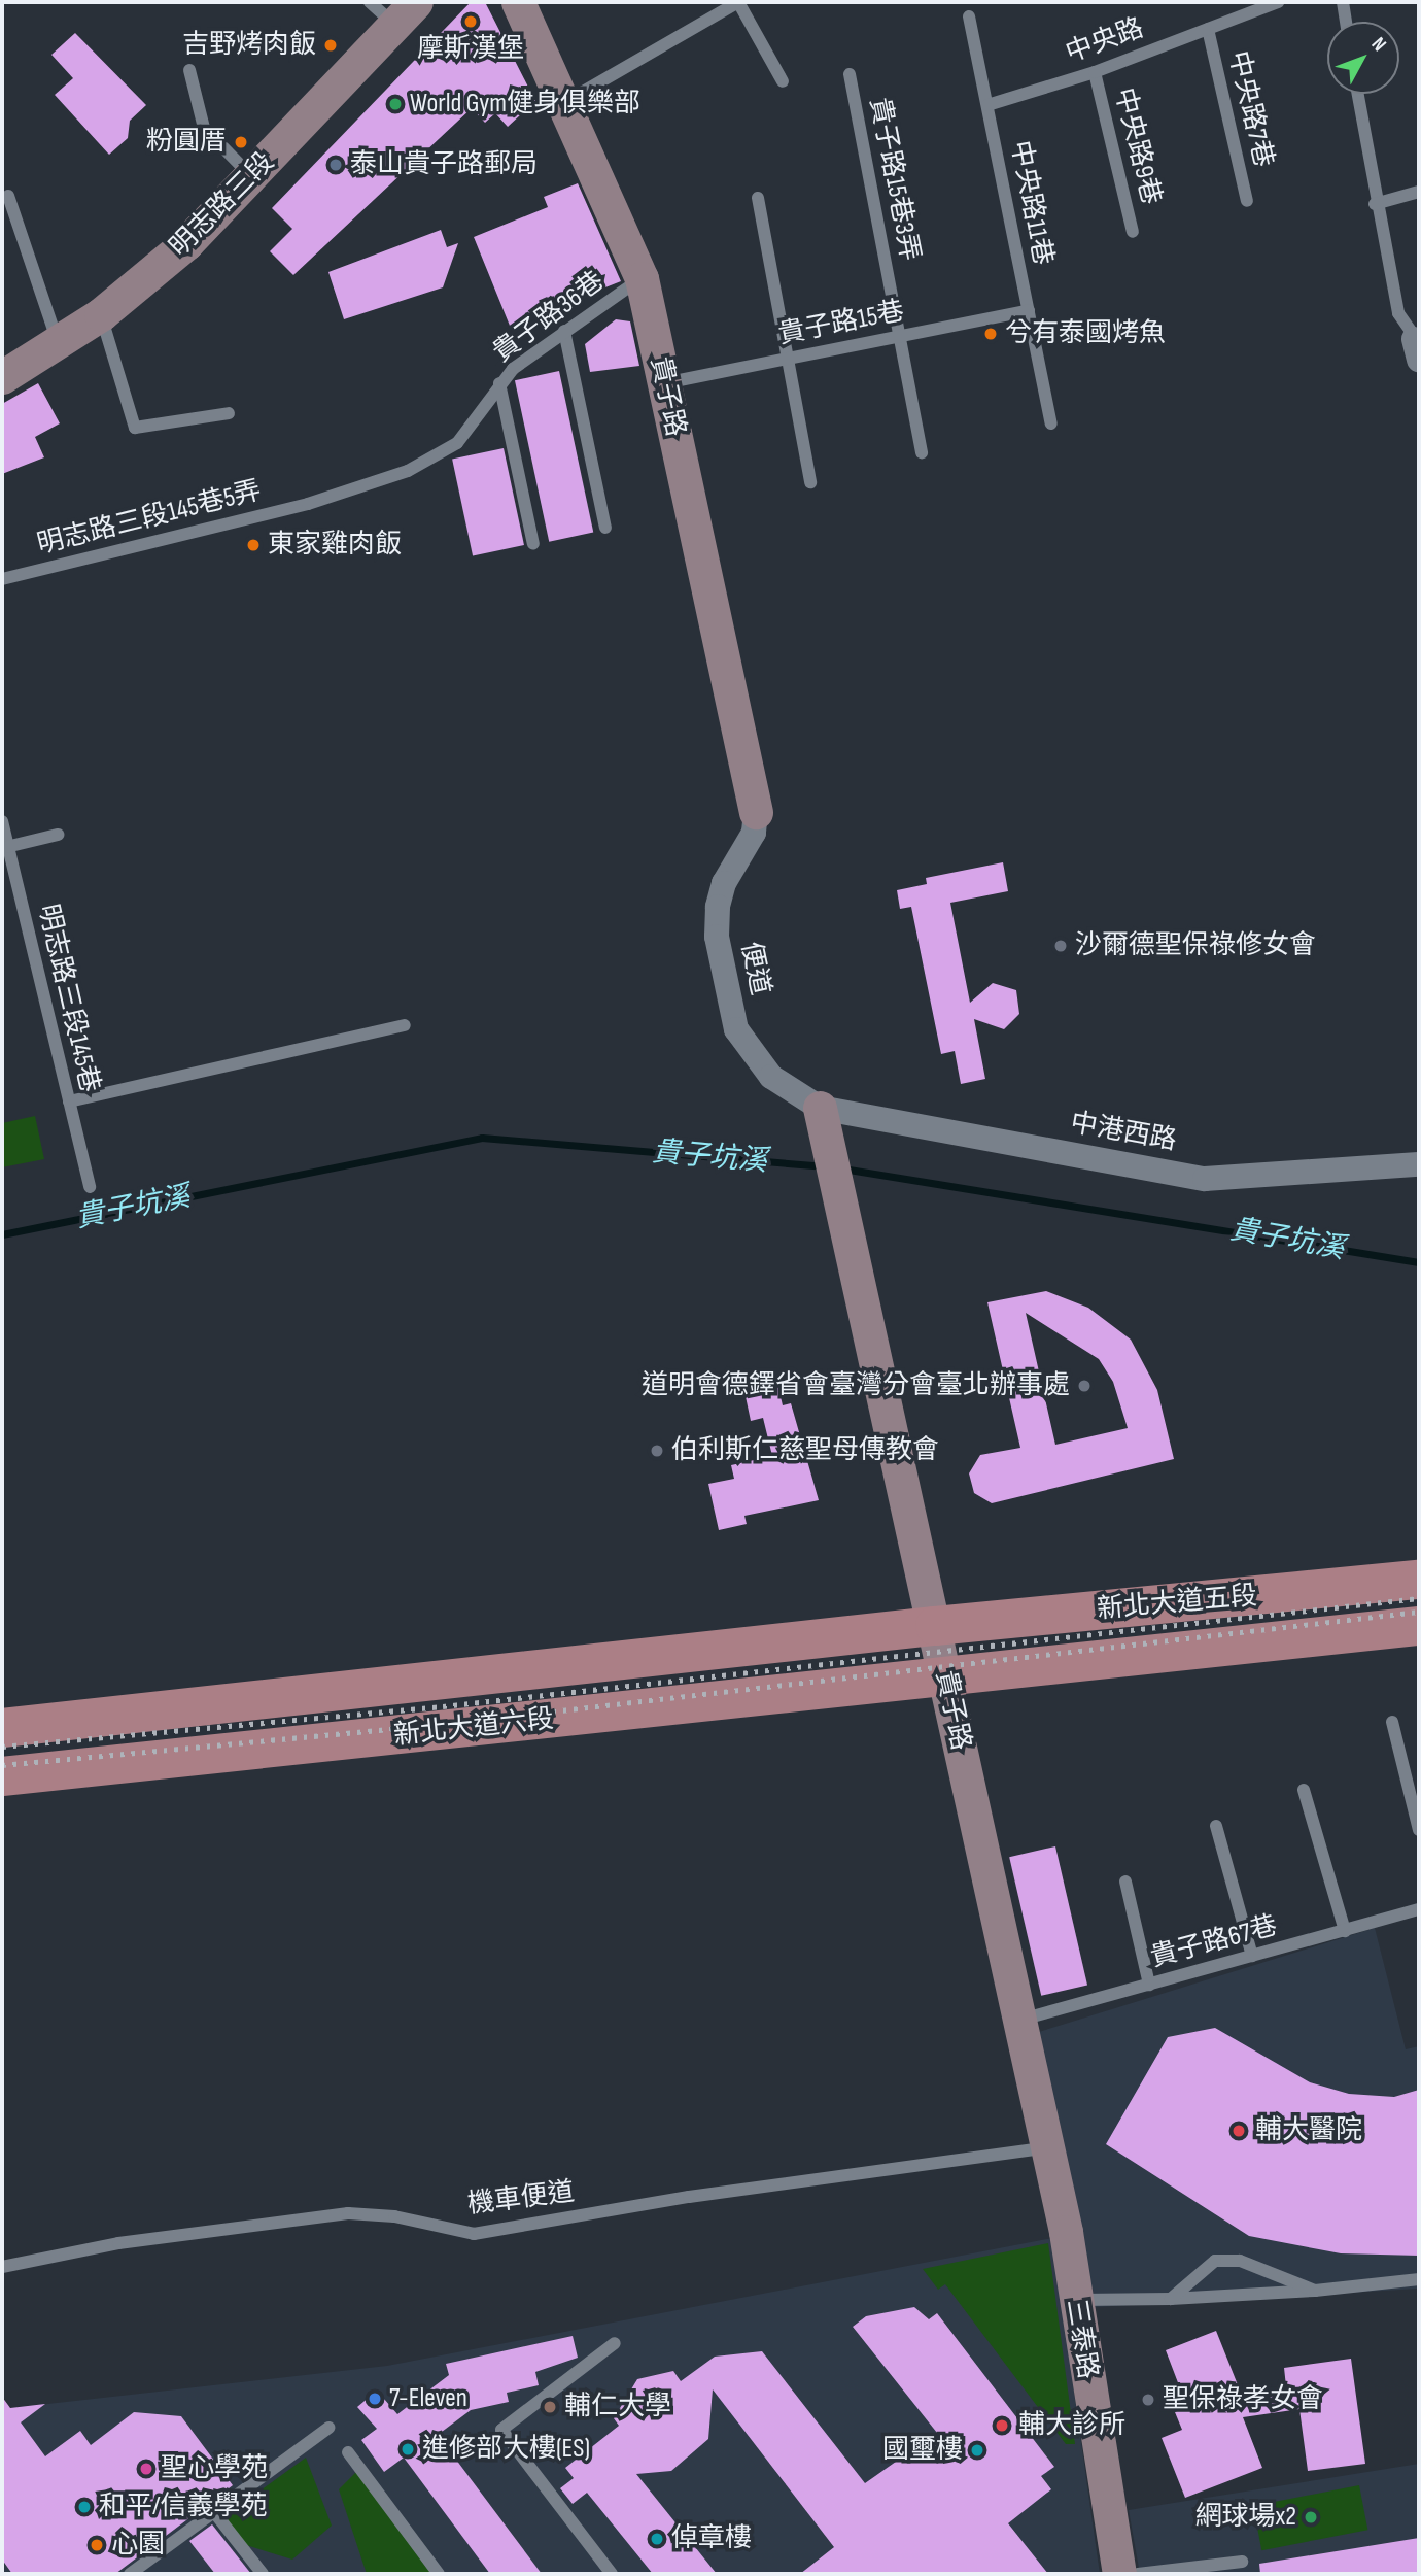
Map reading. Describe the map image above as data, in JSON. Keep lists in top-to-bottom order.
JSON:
{
  "streets": {
    "main road": ["新北大道五段", "新北大道六段"],
    "street": [
      "明志路三段",
      "貴子路",
      "便道",
      "中港西路",
      "三泰路"
    ],
    "lane": [
      "中央路",
      "中央路7巷",
      "中央路9巷",
      "貴子路15巷3弄",
      "中央路11巷",
      "貴子路36巷",
      "貴子路15巷",
      "明志路三段145巷5弄",
      "明志路三段145巷",
      "貴子路67巷",
      "機車便道"
    ]
  },
  "crossings": [
    ["中央路", "中央路7巷"],
    ["中央路", "中央路9巷"],
    ["中央路", "中央路11巷"],
    ["貴子路15巷3弄", "貴子路15巷"],
    ["中央路11巷", "貴子路15巷"],
    ["貴子路36巷", "貴子路"],
    ["貴子路36巷", "明志路三段145巷5弄"],
    ["貴子路15巷", "貴子路"],
    ["貴子路", "便道"],
    ["貴子路", "中港西路"],
    ["貴子路", "新北大道五段"],
    ["貴子路", "新北大道六段"],
    ["貴子路", "貴子路67巷"],
    ["貴子路", "機車便道"],
    ["貴子路", "三泰路"],
    ["便道", "中港西路"],
    ["新北大道五段", "新北大道六段"]
  ],
  "water": ["貴子坑溪"],
  "places": [
    "摩斯漢堡",
    "吉野烤肉飯",
    "World Gym健身俱樂部",
    "粉圓厝",
    "泰山貴子路郵局",
    "兮有泰國烤魚",
    "東家雞肉飯",
    "沙爾德聖保祿修女會",
    "道明會德鐸省會臺灣分會臺北辦事處",
    "伯利斯仁慈聖母傳教會",
    "輔大醫院",
    "7-Eleven",
    "聖保祿孝女會",
    "輔仁大學",
    "輔大診所",
    "進修部大樓(ES)",
    "國璽樓",
    "聖心學苑",
    "和平/信義學苑",
    "網球場x2",
    "倬章樓",
    "心園"
  ],
  "north": "top right"
}
